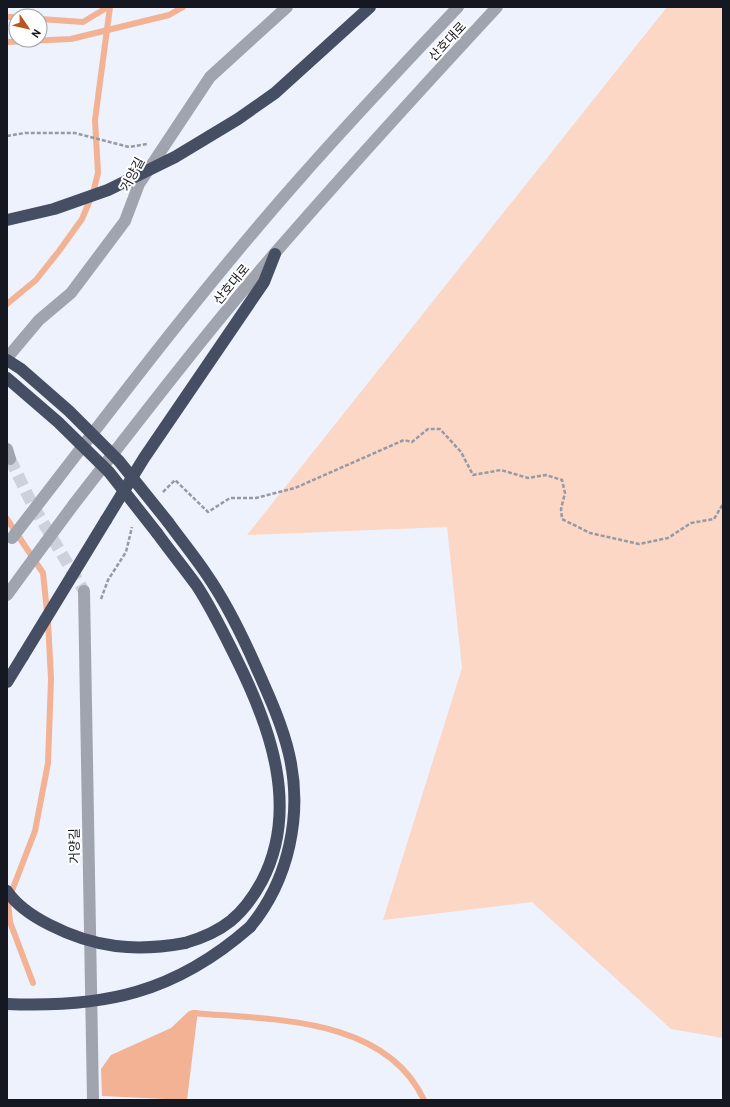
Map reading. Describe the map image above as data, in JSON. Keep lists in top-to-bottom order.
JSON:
{
  "streets": {
    "street": ["산호대로", "거양길"]
  },
  "north": "bottom right"
}
